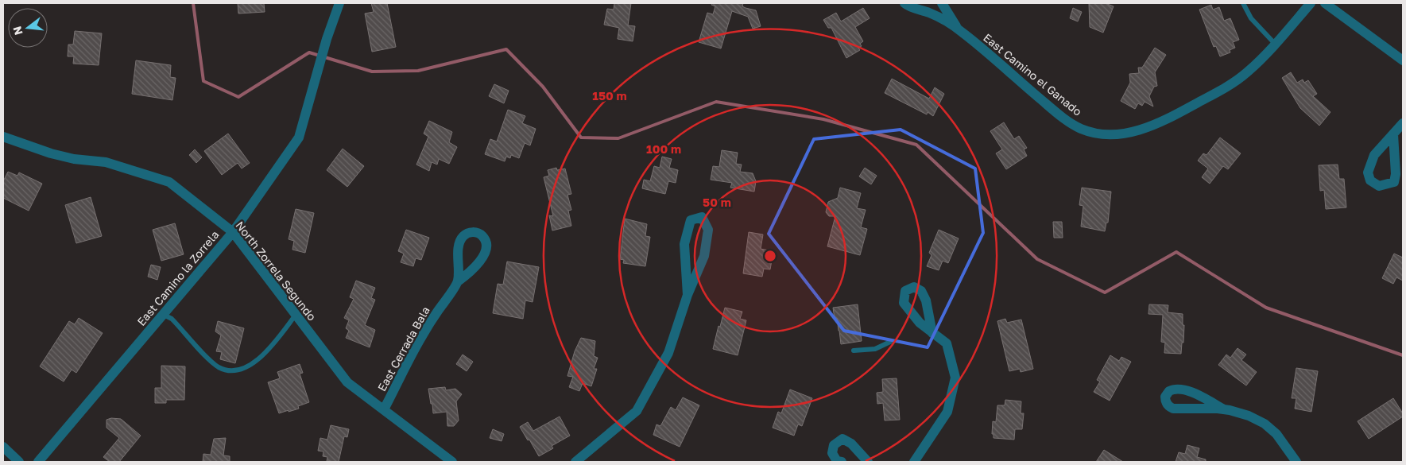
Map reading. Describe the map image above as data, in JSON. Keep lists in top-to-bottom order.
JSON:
{
  "streets": {
    "street": [
      "East Camino el Ganado",
      "North Zorrela Segundo",
      "East Camino la Zorrela",
      "East Cerrada Bala"
    ]
  },
  "crossings": [
    ["North Zorrela Segundo", "East Camino la Zorrela"],
    ["North Zorrela Segundo", "East Cerrada Bala"]
  ],
  "north": "left",
  "rings": ["150 m", "100 m", "50 m"]
}
